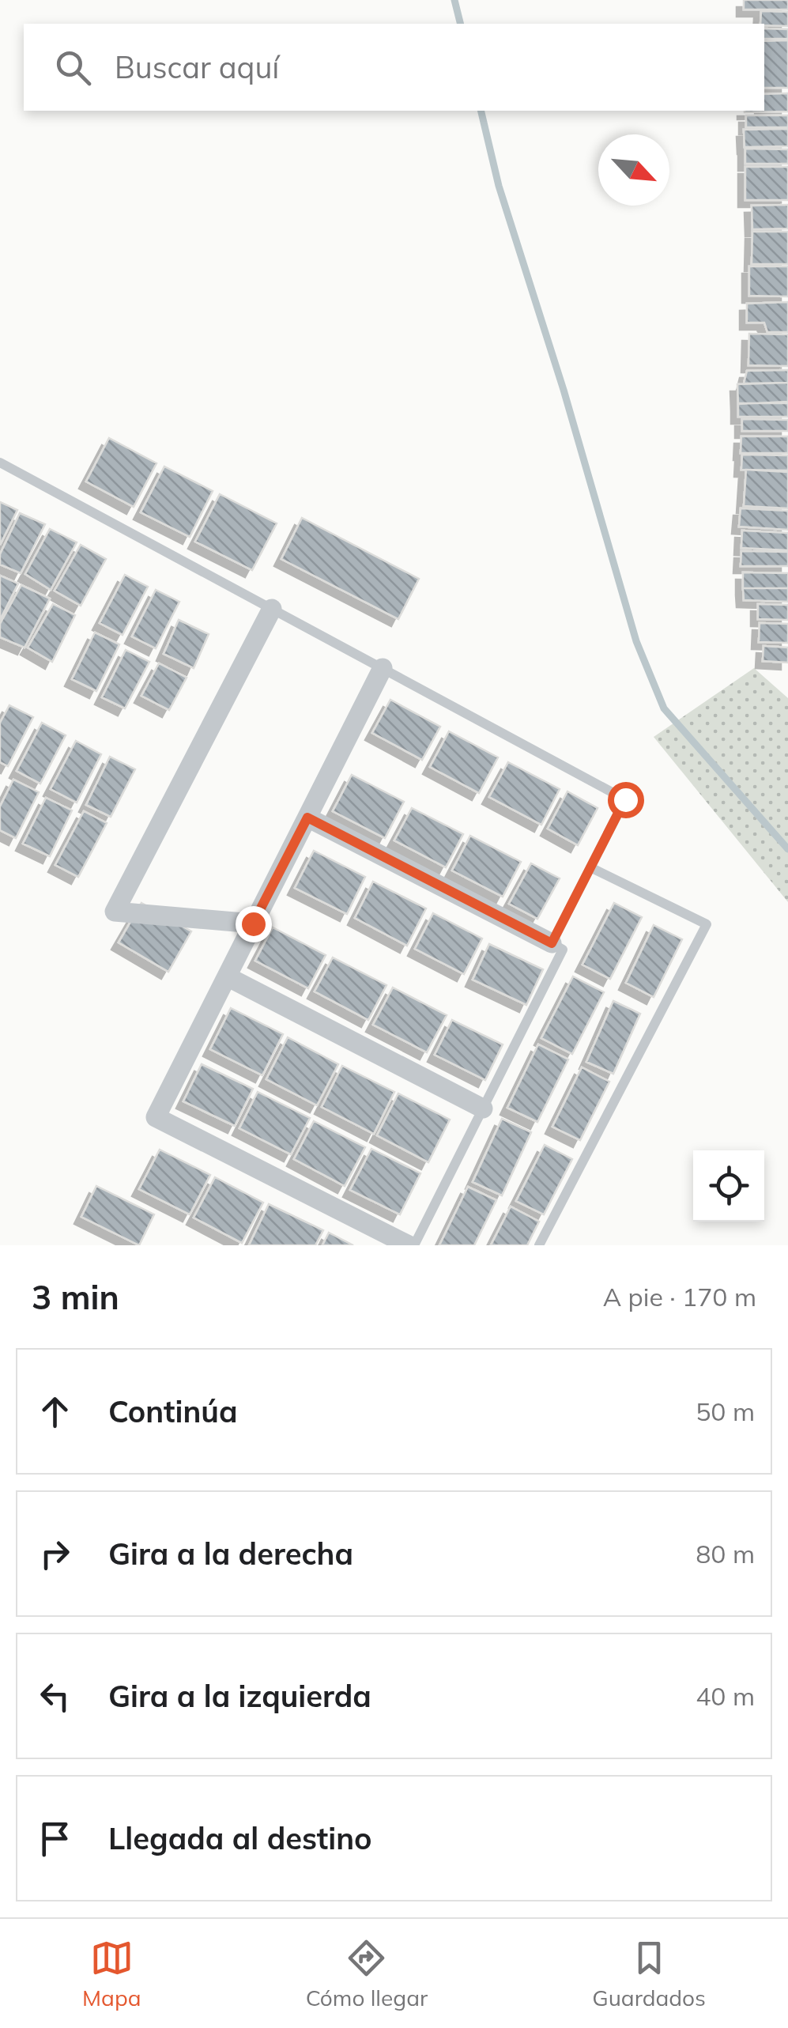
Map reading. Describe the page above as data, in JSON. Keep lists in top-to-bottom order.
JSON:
{
  "north": "bottom right",
  "page": {
    "search": "Buscar aquí",
    "heading": ["3 min", "A pie · 170 m"],
    "list": [
      ["Continúa", "50 m"],
      ["Gira a la derecha", "80 m"],
      ["Gira a la izquierda", "40 m"],
      "Llegada al destino"
    ],
    "nav": ["Mapa", "Cómo llegar", "Guardados"]
  }
}
